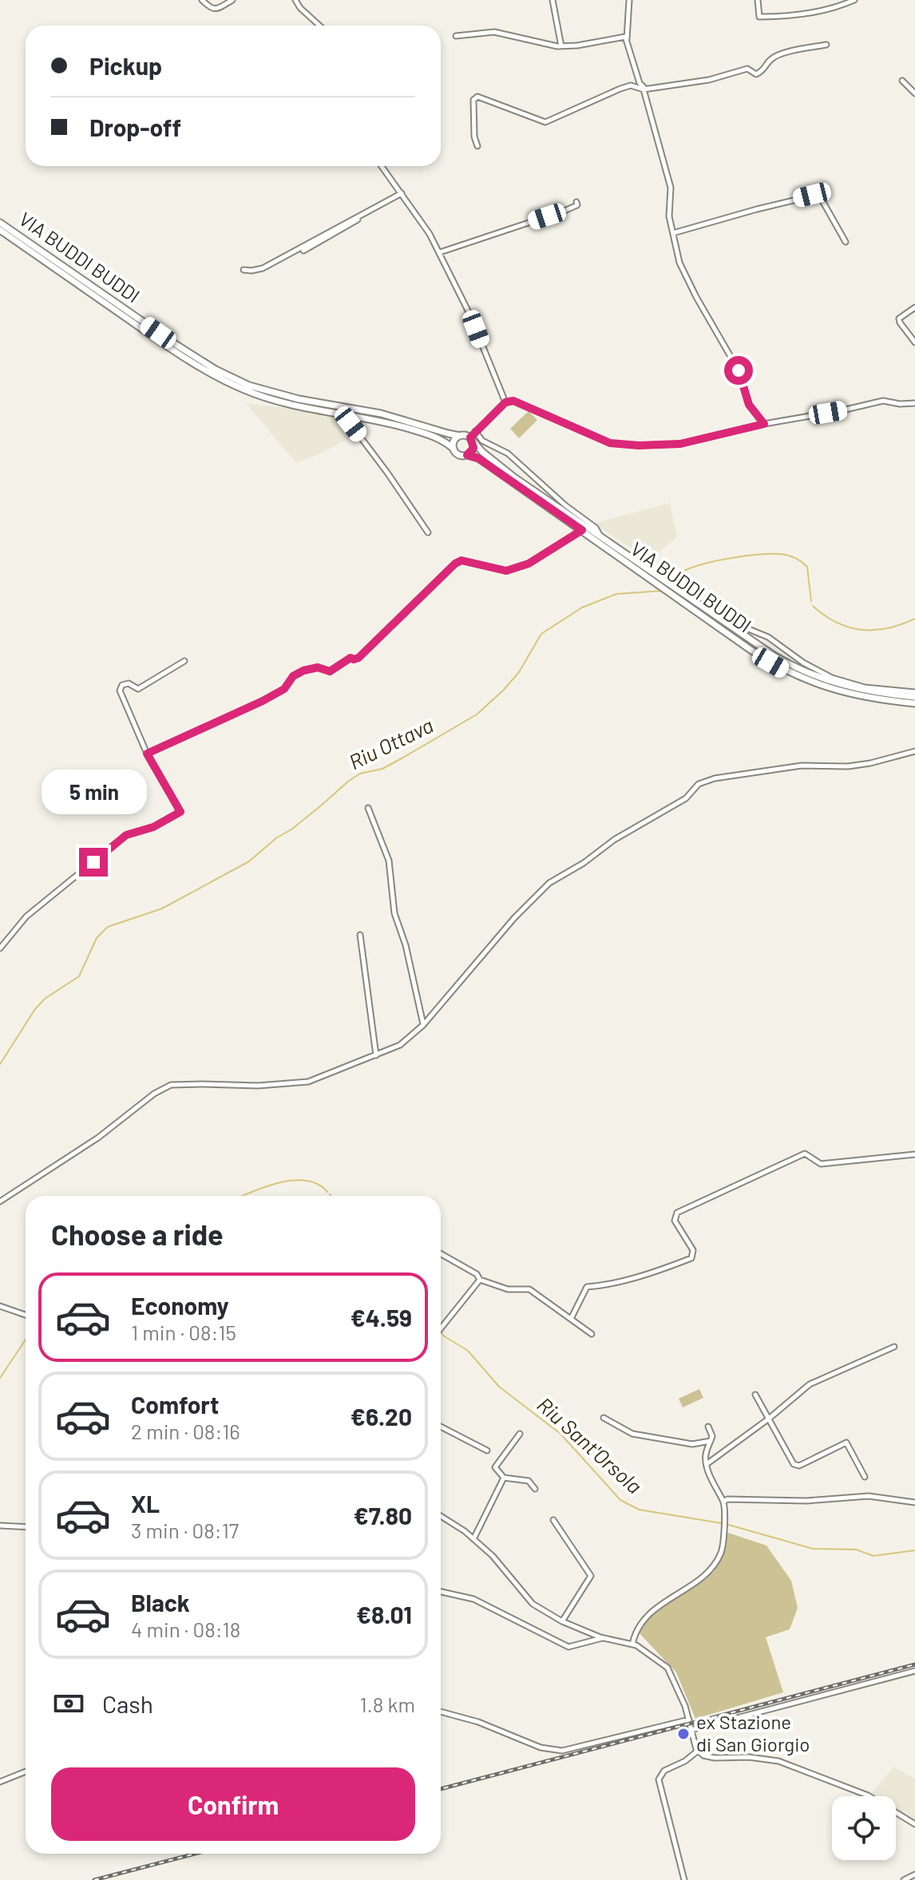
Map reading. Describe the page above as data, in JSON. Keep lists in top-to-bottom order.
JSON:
{
  "streets": {
    "main road": ["VIA BUDDI BUDDI"]
  },
  "water": ["Riu Ottava", "Riu Sant'Orsola"],
  "places": ["ex Stazione di San Giorgio"],
  "page": {
    "banner": ["Pickup", "Drop-off"],
    "bubble": "5 min",
    "heading": "Choose a ride",
    "list": [
      {
        "name": "Economy",
        "note": "1 min · 08:15",
        "value": "€4.59"
      },
      {
        "name": "Comfort",
        "note": "2 min · 08:16",
        "value": "€6.20"
      },
      {
        "name": "XL",
        "note": "3 min · 08:17",
        "value": "€7.80"
      },
      {
        "name": "Black",
        "note": "4 min · 08:18",
        "value": "€8.01"
      }
    ],
    "pay": ["Cash", "1.8 km"],
    "buttons": "Confirm"
  }
}
